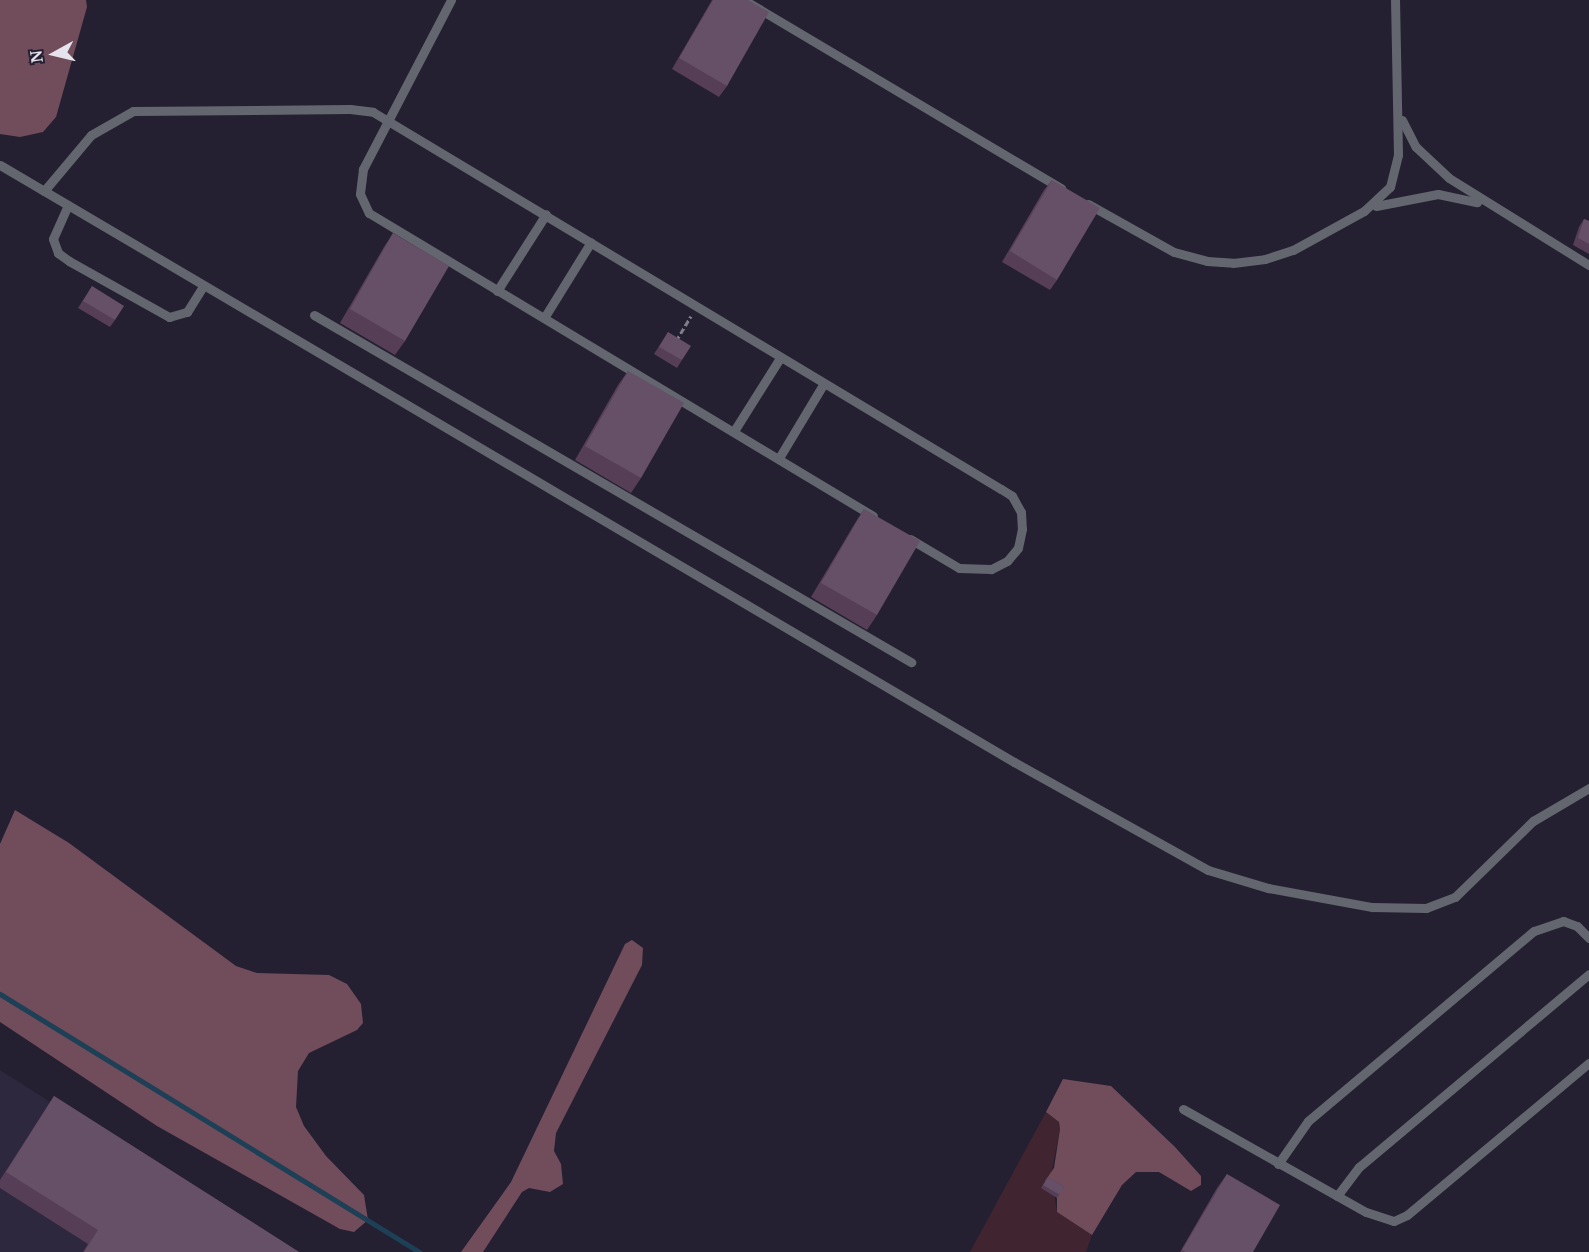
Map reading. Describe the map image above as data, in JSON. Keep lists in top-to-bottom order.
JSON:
{
  "north": "left"
}
